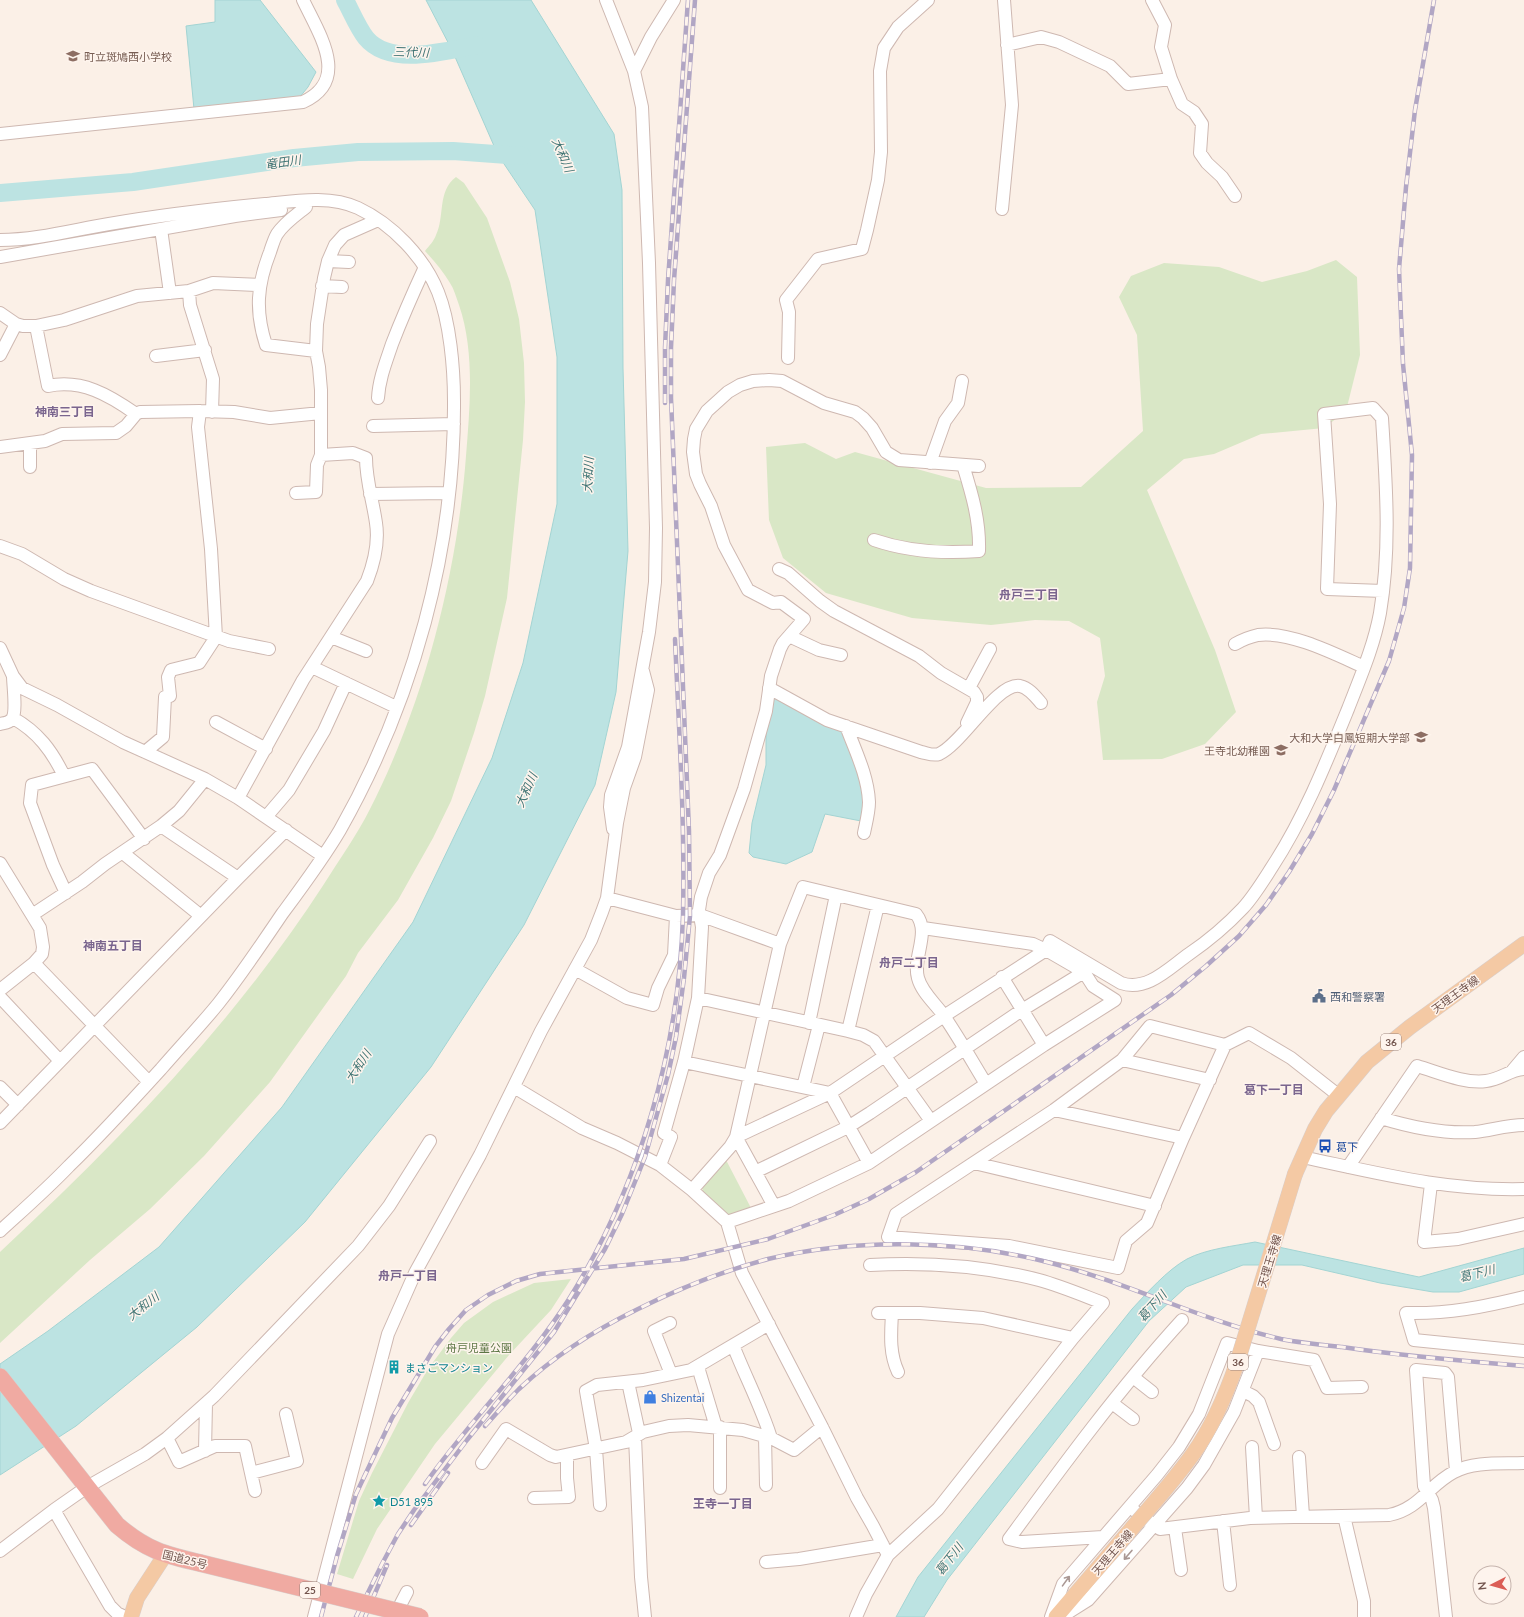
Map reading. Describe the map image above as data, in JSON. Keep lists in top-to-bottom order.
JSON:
{
  "streets": {
    "highway": ["国道25号", "25"],
    "main road": ["天理王寺線", "36"]
  },
  "districts": [
    "神南三丁目",
    "舟戸三丁目",
    "神南五丁目",
    "舟戸二丁目",
    "葛下一丁目",
    "舟戸一丁目",
    "王寺一丁目"
  ],
  "water": [
    "三代川",
    "大和川",
    "竜田川",
    "葛下川"
  ],
  "parks": ["舟戸児童公園"],
  "places": {
    "school or university": ["町立斑鳩西小学校", "大和大学白鳳短期大学部", "王寺北幼稚園"],
    "public building": ["西和警察署"],
    "bus stop": ["葛下"],
    "building": ["まさごマンション"],
    "shop": ["Shizentai"],
    "place": ["D51 895"]
  },
  "north": "left"
}
